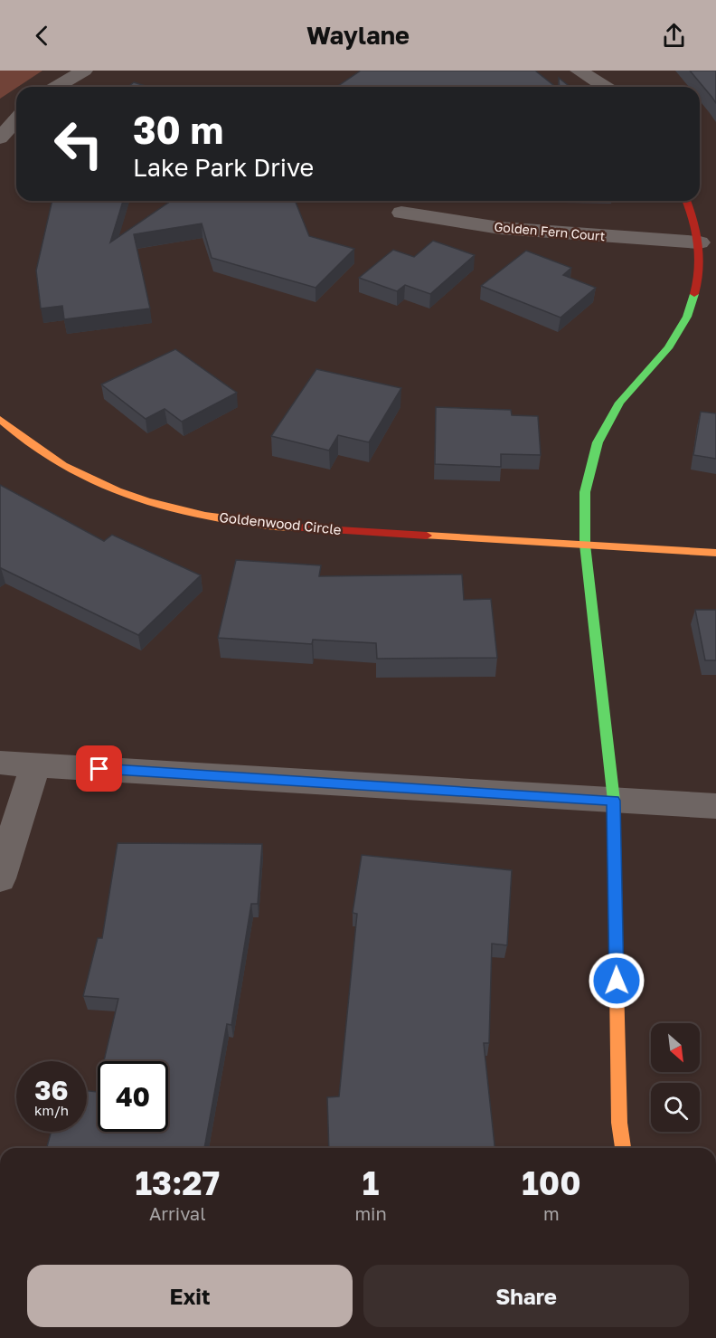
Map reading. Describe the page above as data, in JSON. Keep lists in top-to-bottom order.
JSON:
{
  "streets": {
    "street": ["Golden Fern Court", "Goldenwood Circle"]
  },
  "north": "bottom right",
  "page": {
    "header": "Waylane",
    "turn": ["30 m", "Lake Park Drive"],
    "speed": "36 km/h",
    "limit": "40",
    "eta": [
      "13:27",
      "Arrival",
      "1",
      "min",
      "100",
      "m"
    ],
    "buttons": ["Exit", "Share"]
  }
}
